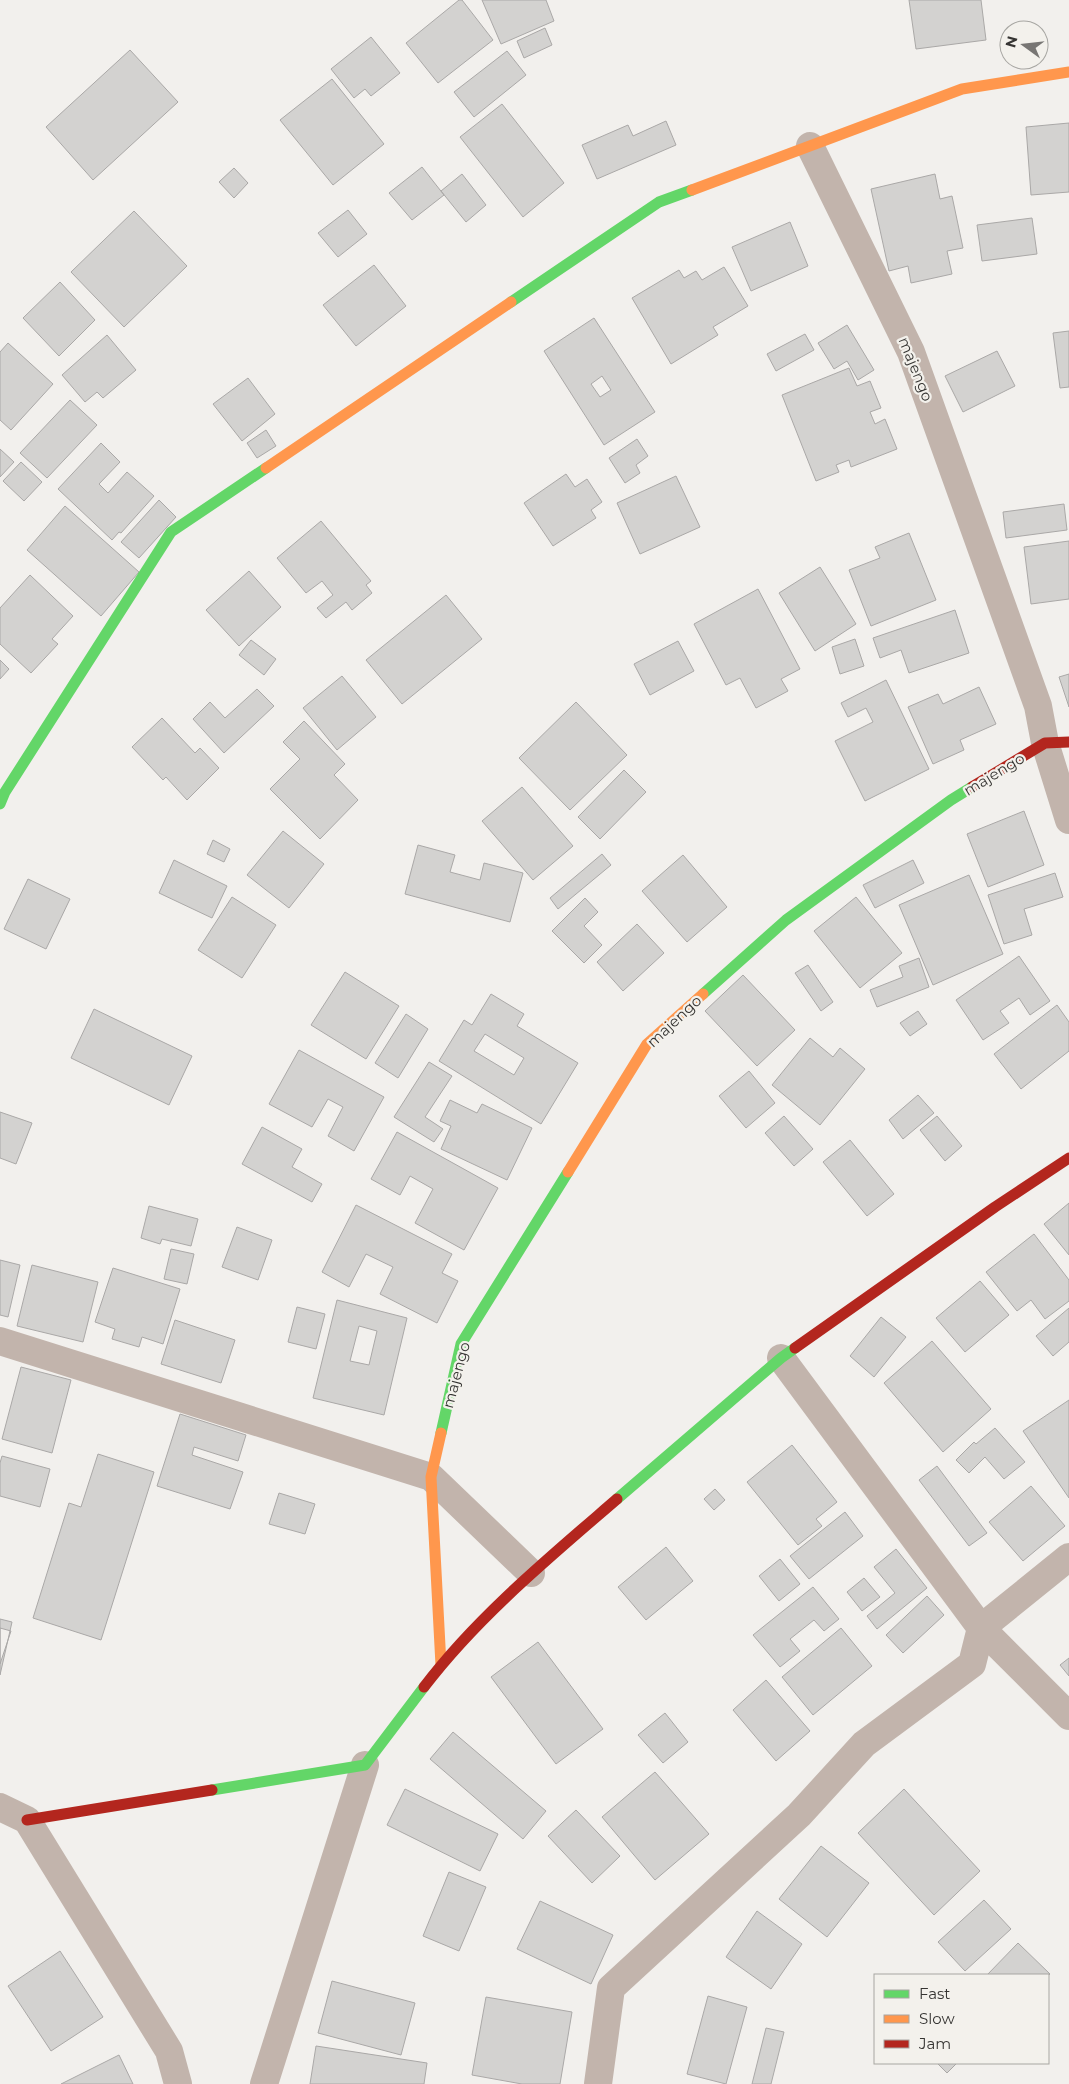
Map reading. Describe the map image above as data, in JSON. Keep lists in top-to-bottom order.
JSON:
{
  "streets": {
    "street": ["majengo"]
  },
  "legend": ["Fast", "Slow", "Jam"],
  "north": "left"
}
